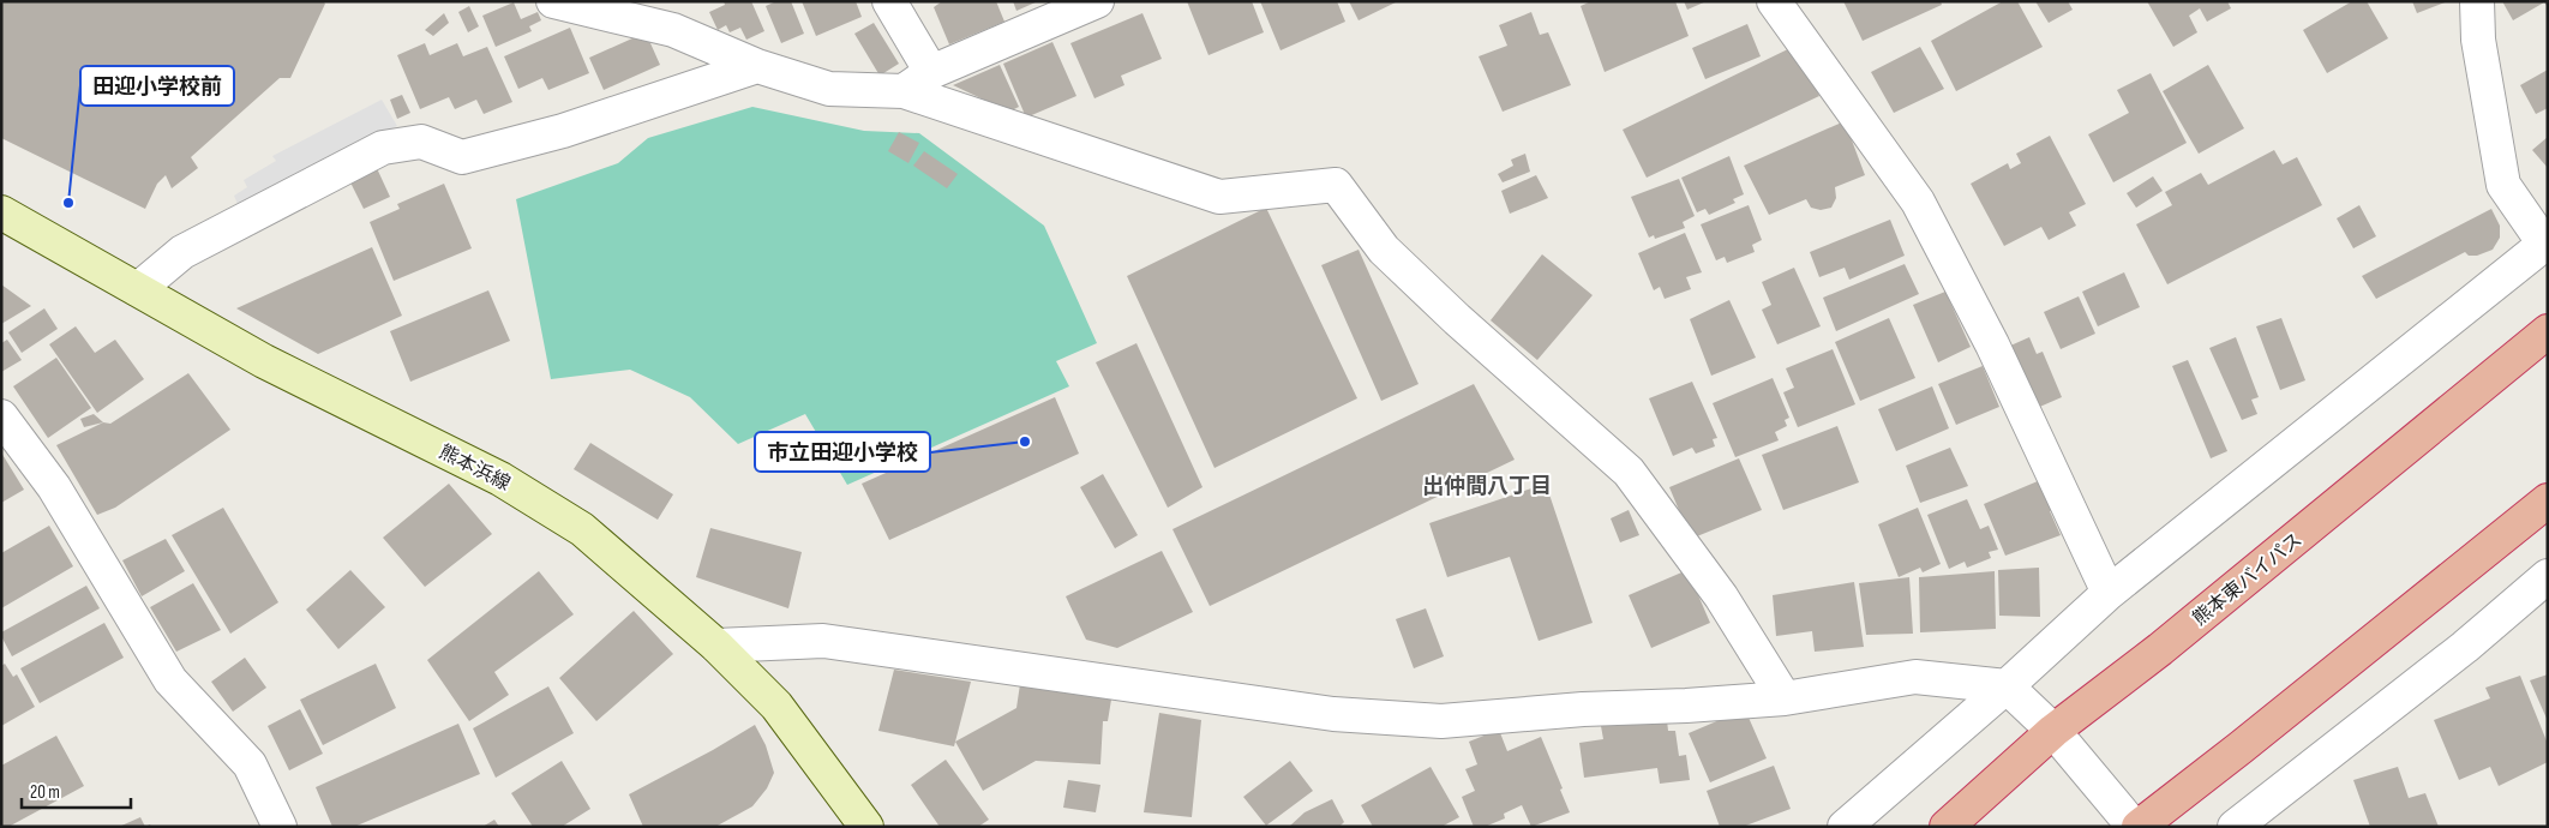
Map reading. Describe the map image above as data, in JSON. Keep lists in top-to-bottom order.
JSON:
{
  "streets": {
    "highway": ["熊本東バイパス"],
    "main road": ["熊本浜線"]
  },
  "districts": ["出仲間八丁目"],
  "places": ["田迎小学校前", "市立田迎小学校"],
  "scale_bar": "20 m"
}
